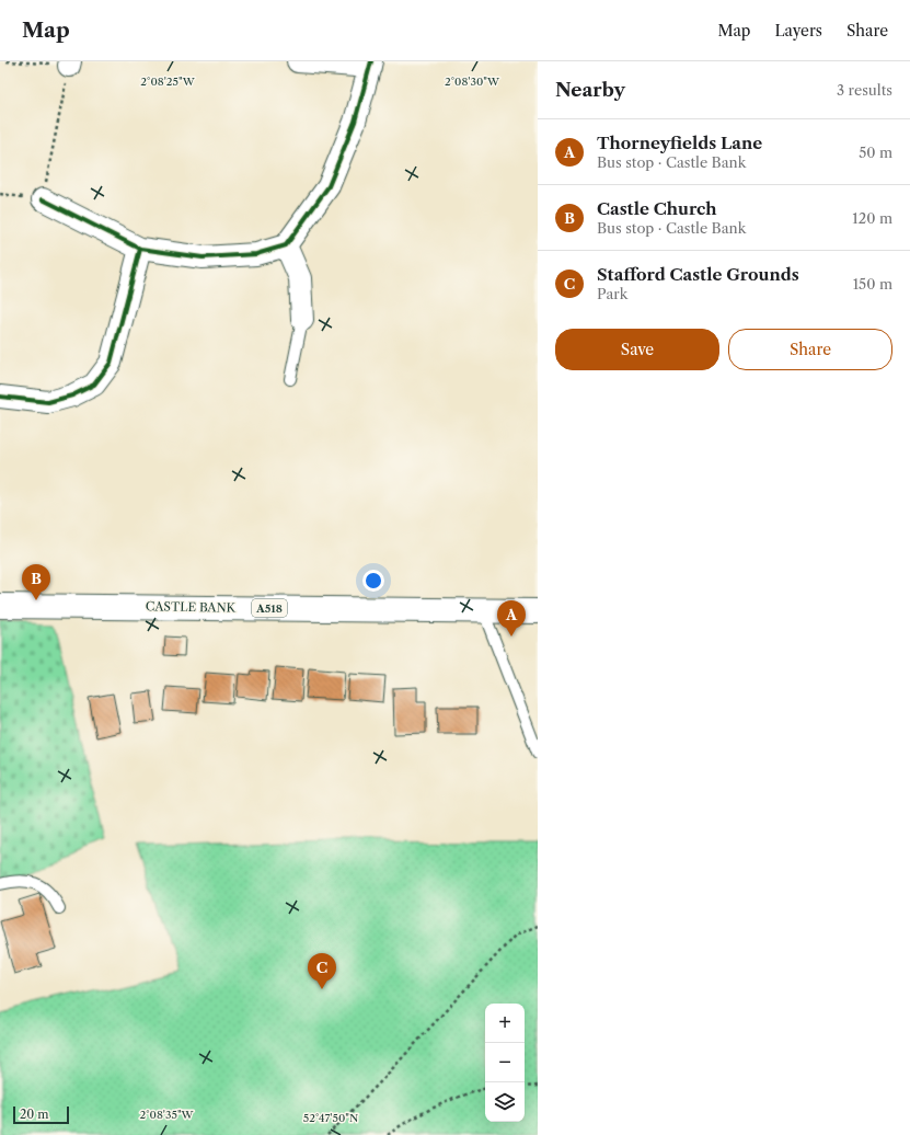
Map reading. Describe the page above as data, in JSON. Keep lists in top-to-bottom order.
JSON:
{
  "streets": {
    "highway": ["CASTLE BANK", "A518"]
  },
  "scale_bar": "20 m",
  "page": {
    "header": "Map",
    "nav": ["Map", "Layers", "Share"],
    "heading": ["Nearby", "3 results"],
    "list": [
      {
        "mark": "A",
        "name": "Thorneyfields Lane",
        "note": "Bus stop · Castle Bank",
        "value": "50 m"
      },
      {
        "mark": "B",
        "name": "Castle Church",
        "note": "Bus stop · Castle Bank",
        "value": "120 m"
      },
      {
        "mark": "C",
        "name": "Stafford Castle Grounds",
        "note": "Park",
        "value": "150 m"
      }
    ],
    "buttons": ["Save", "Share"],
    "pins": ["B", "A", "C"],
    "map_buttons": ["+", "−"],
    "scale": "20 m"
  },
  "coordinates": [
    "2°08'25\"W",
    "2°08'30\"W",
    "2°08'35\"W",
    "52°47'50\"N"
  ]
}
